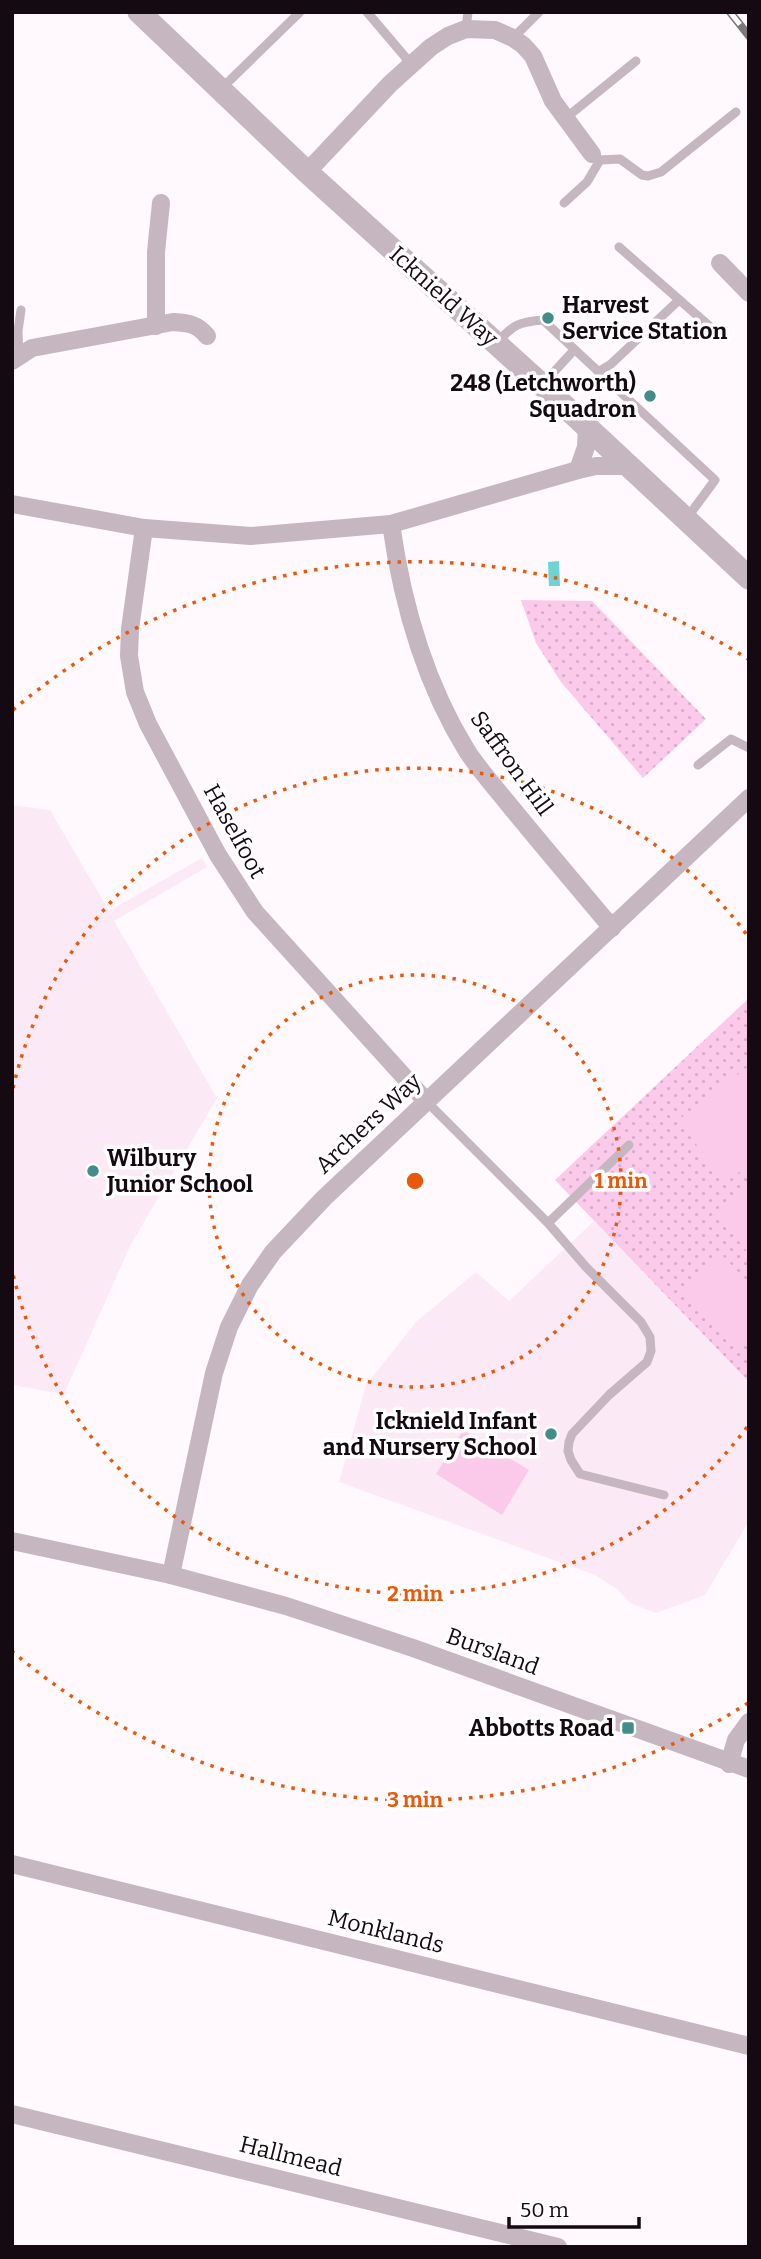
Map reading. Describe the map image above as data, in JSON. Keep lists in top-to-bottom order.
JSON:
{
  "streets": {
    "street": [
      "Icknield Way",
      "Saffron Hill",
      "Haselfoot",
      "Archers Way",
      "Bursland",
      "Monklands",
      "Hallmead"
    ]
  },
  "crossings": [
    ["Saffron Hill", "Archers Way"],
    ["Haselfoot", "Archers Way"],
    ["Archers Way", "Bursland"]
  ],
  "places": {
    "other": [
      "Harvest Service Station",
      "248 (Letchworth) Squadron",
      "Wilbury Junior School",
      "Icknield Infant and Nursery School"
    ],
    "transit": ["Abbotts Road"]
  },
  "scale_bar": "50 m",
  "rings": ["1 min", "2 min", "3 min"]
}
